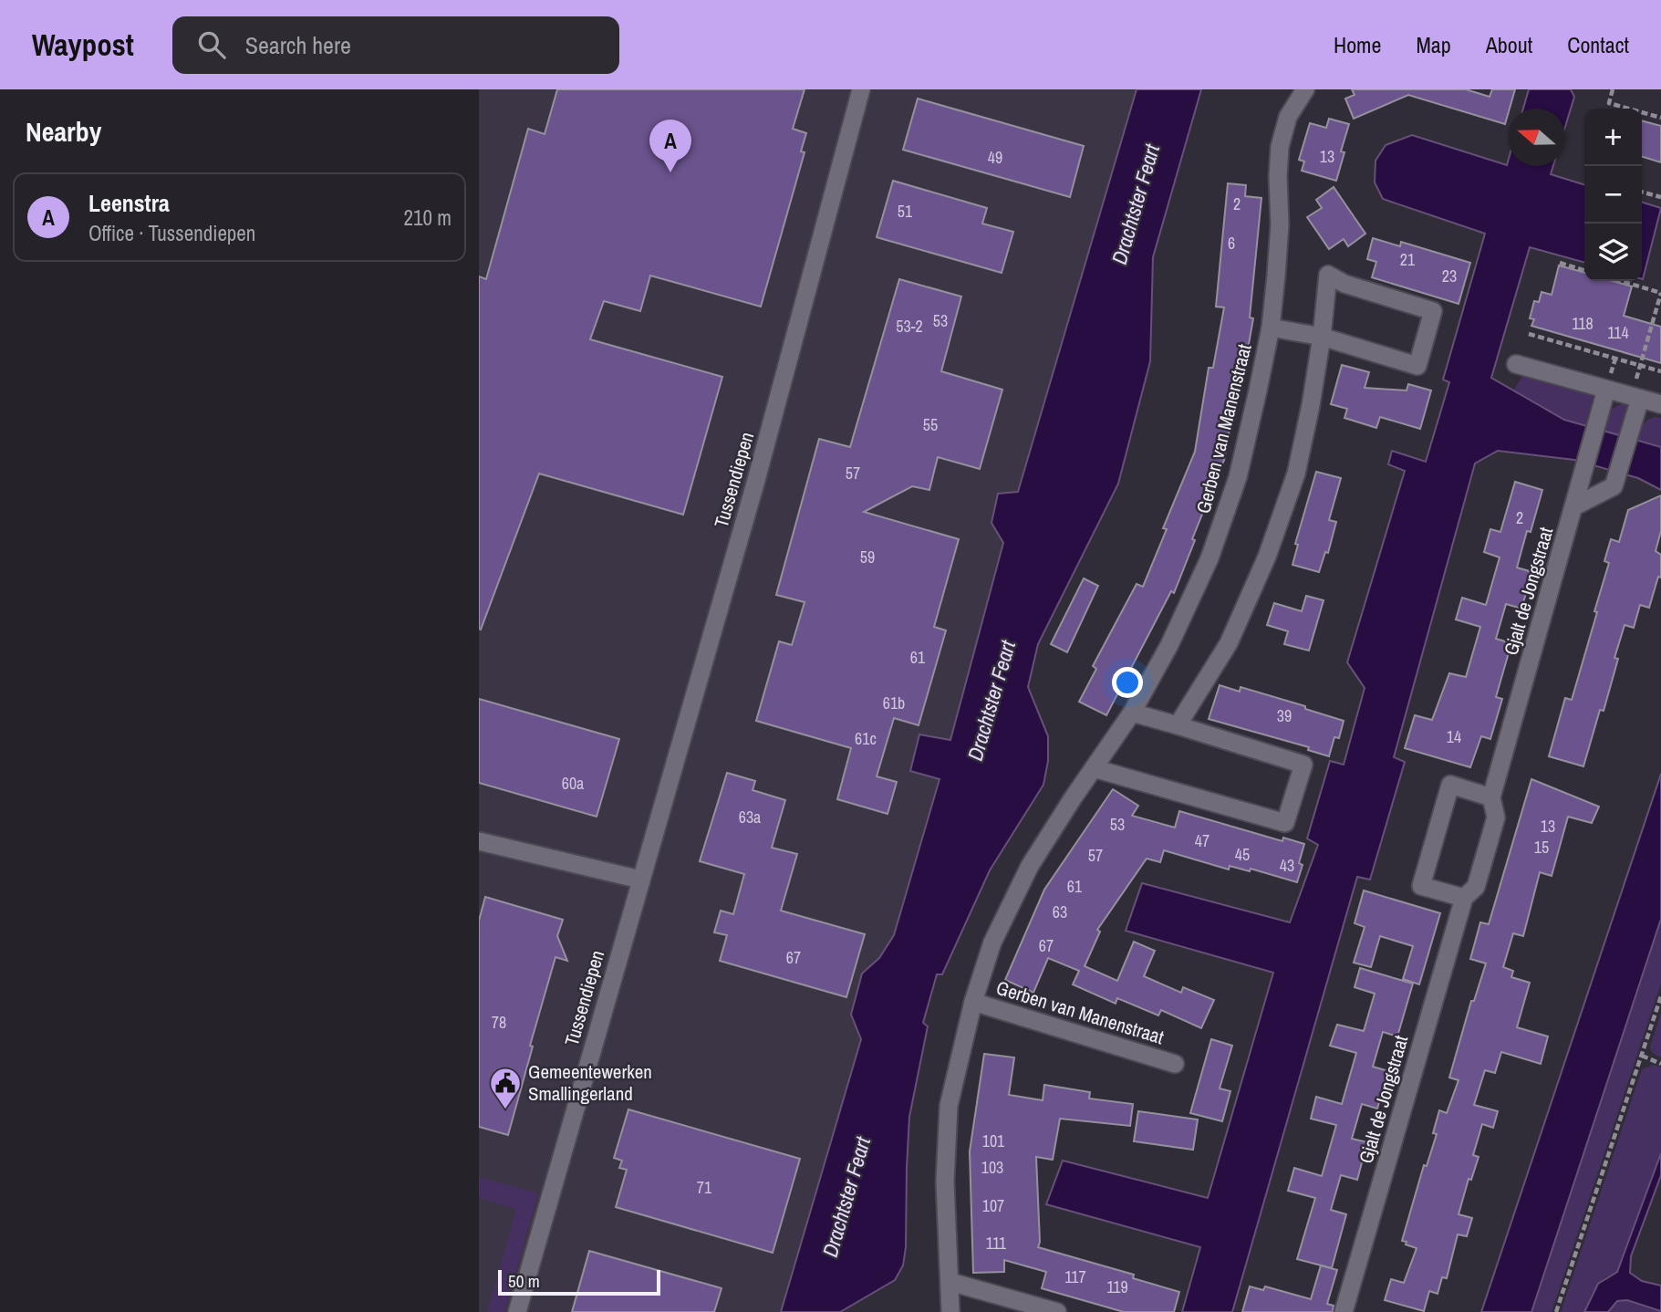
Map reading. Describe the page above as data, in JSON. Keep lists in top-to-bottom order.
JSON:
{
  "streets": {
    "street": ["Gerben van Manenstraat", "Tussendiepen", "Gjalt de Jongstraat"]
  },
  "water": ["Drachtster Feart"],
  "places": {
    "public building": ["Gemeentewerken Smallingerland"]
  },
  "house_numbers": [
    "13",
    "49",
    "2",
    "51",
    "6",
    "21",
    "23",
    "53",
    "118",
    "53-2",
    "114",
    "55",
    "57",
    "2",
    "59",
    "61",
    "61b",
    "39",
    "14",
    "61c",
    "60a",
    "63a",
    "53",
    "13",
    "47",
    "15",
    "45",
    "57",
    "43",
    "61",
    "63",
    "67",
    "67",
    "78",
    "101",
    "103",
    "71",
    "107",
    "111",
    "117",
    "119"
  ],
  "scale_bar": "50 m",
  "north": "left",
  "page": {
    "header": "Waypost",
    "search": "Search here",
    "nav": [
      "Home",
      "Map",
      "About",
      "Contact"
    ],
    "heading": "Nearby",
    "map_buttons": ["+", "−"],
    "pins": "A",
    "list": [
      {
        "mark": "A",
        "name": "Leenstra",
        "note": "Office · Tussendiepen",
        "value": "210 m"
      }
    ],
    "scale": "50 m"
  }
}
